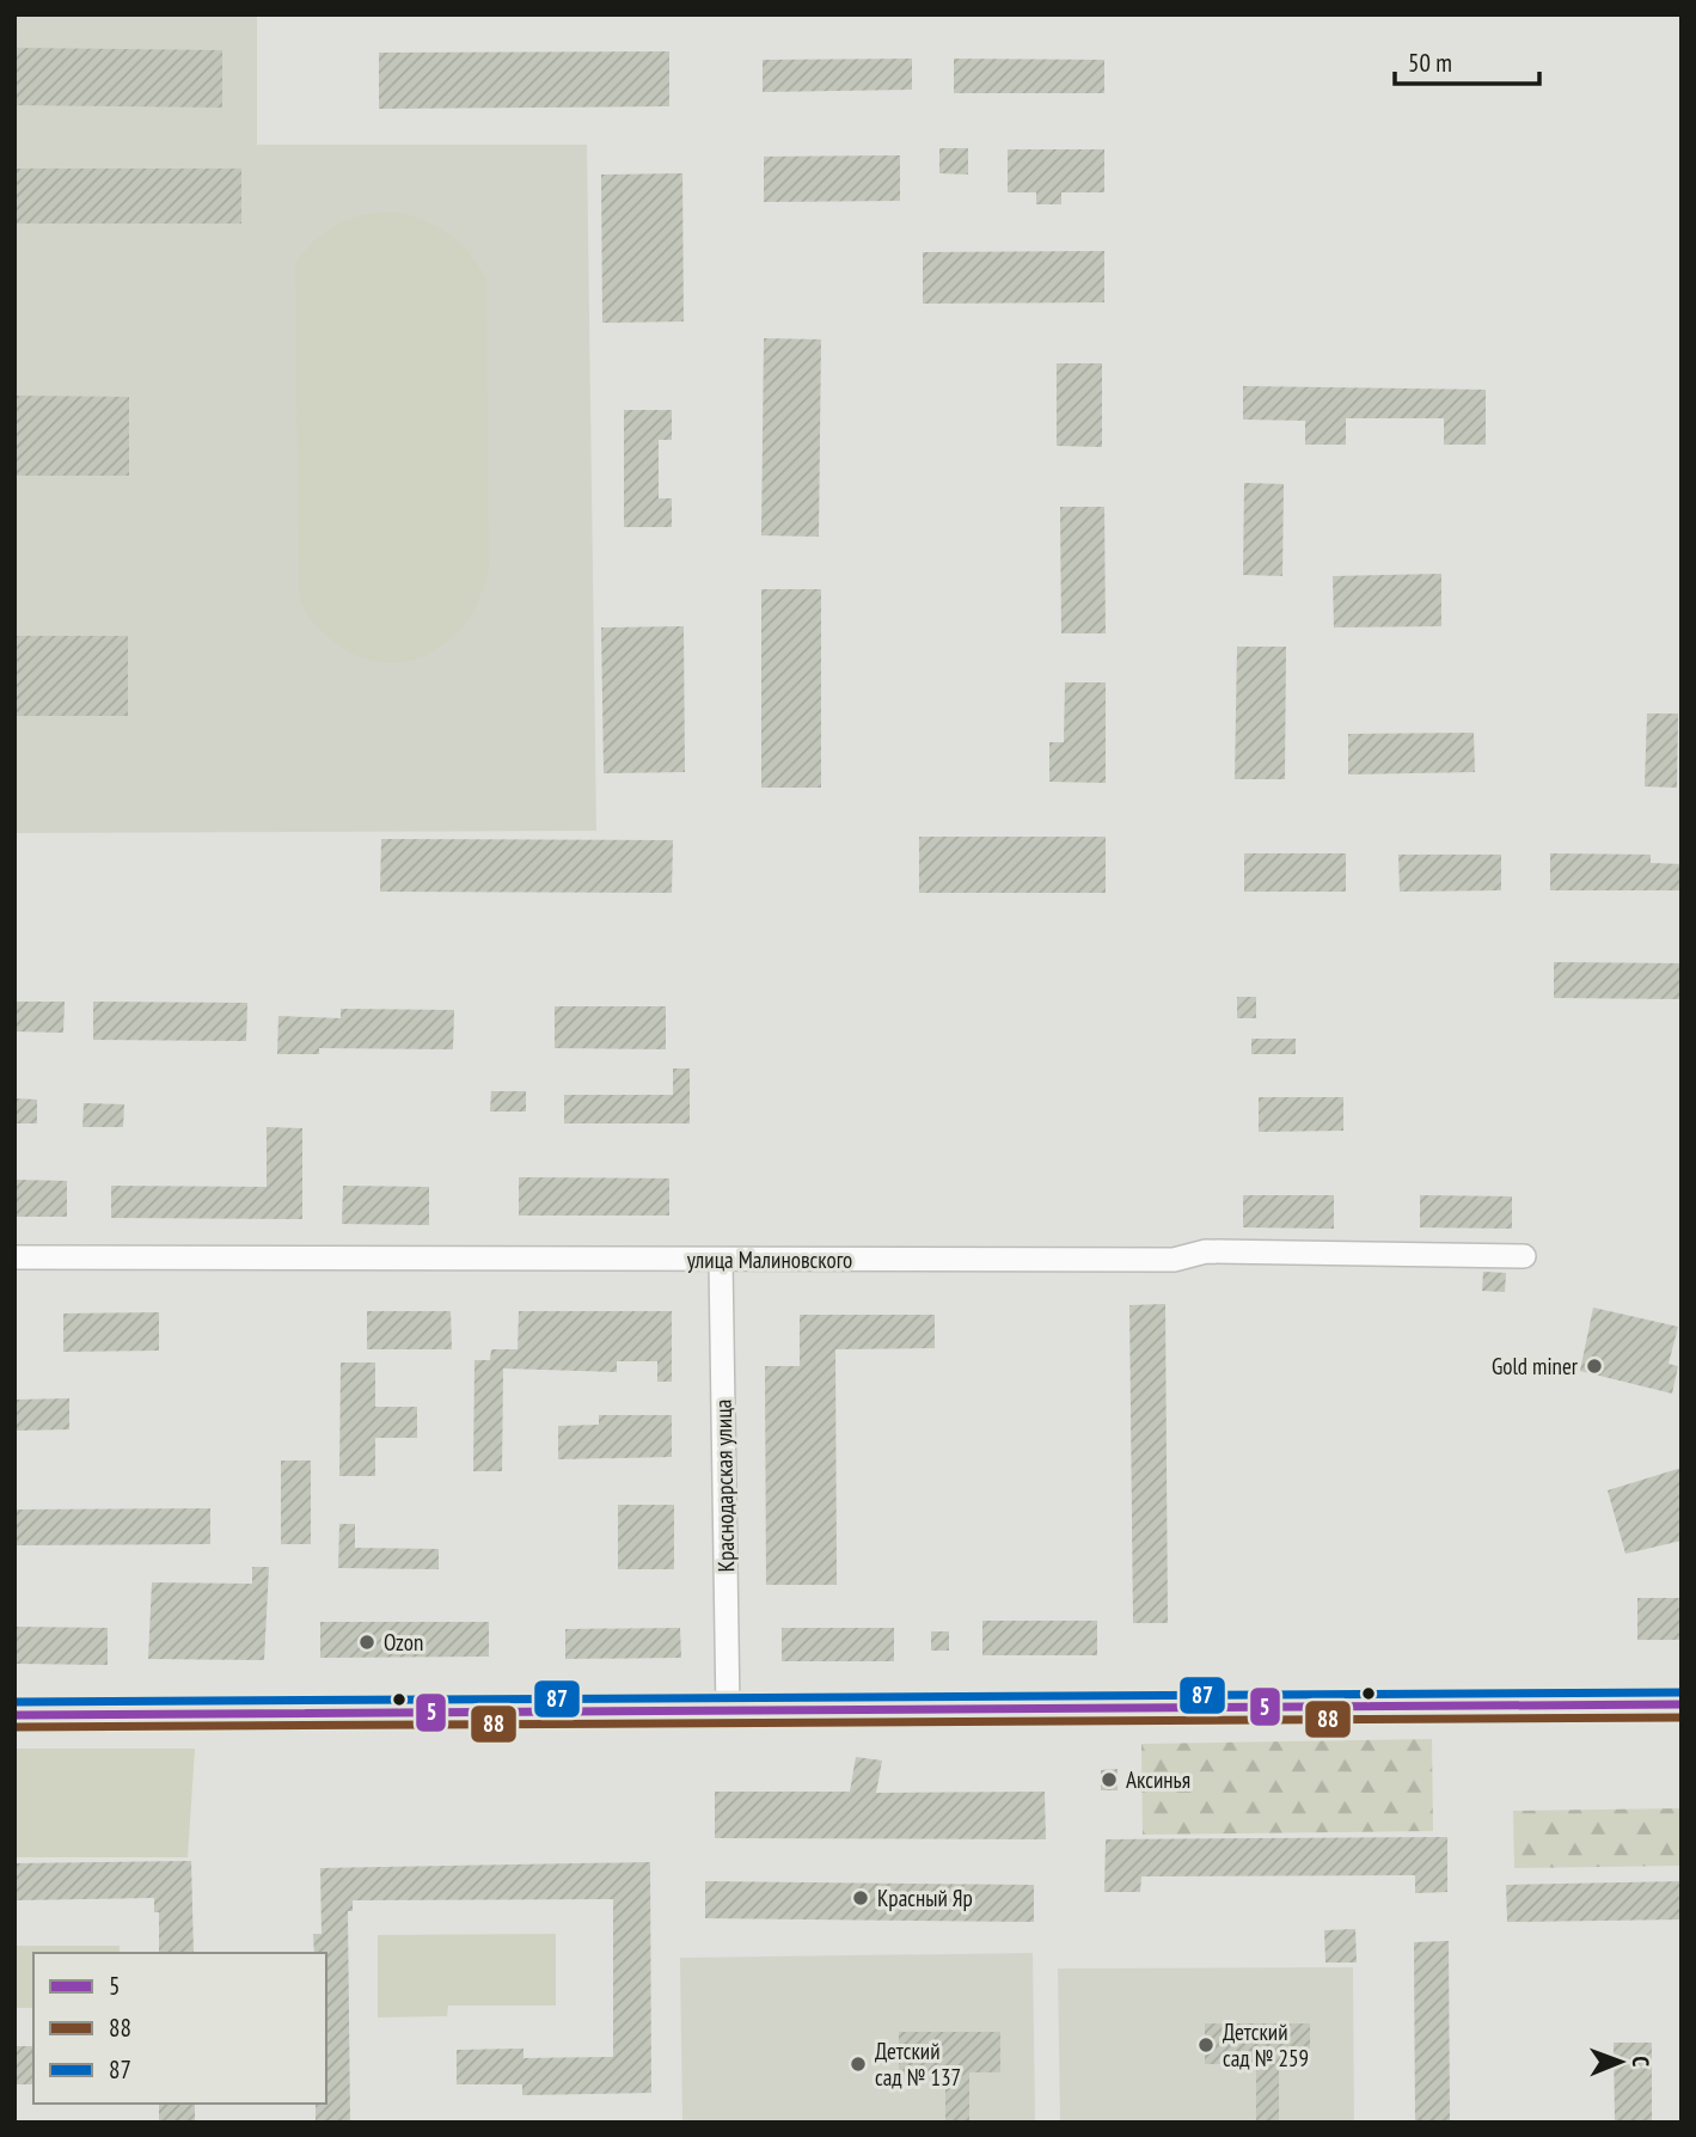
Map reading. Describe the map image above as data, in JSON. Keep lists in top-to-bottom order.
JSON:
{
  "streets": {
    "street": ["улица Малиновского", "Краснодарская улица"]
  },
  "crossings": [
    ["улица Малиновского", "Краснодарская улица"]
  ],
  "places": [
    "Gold miner",
    "Ozon",
    "Аксинья",
    "Красный Яр",
    "Детский сад № 259",
    "Детский сад № 137"
  ],
  "lines": ["transit line 87", "transit line 5", "transit line 88"],
  "legend": ["5", "88", "87"],
  "scale_bar": "50 m",
  "north": "right"
}
